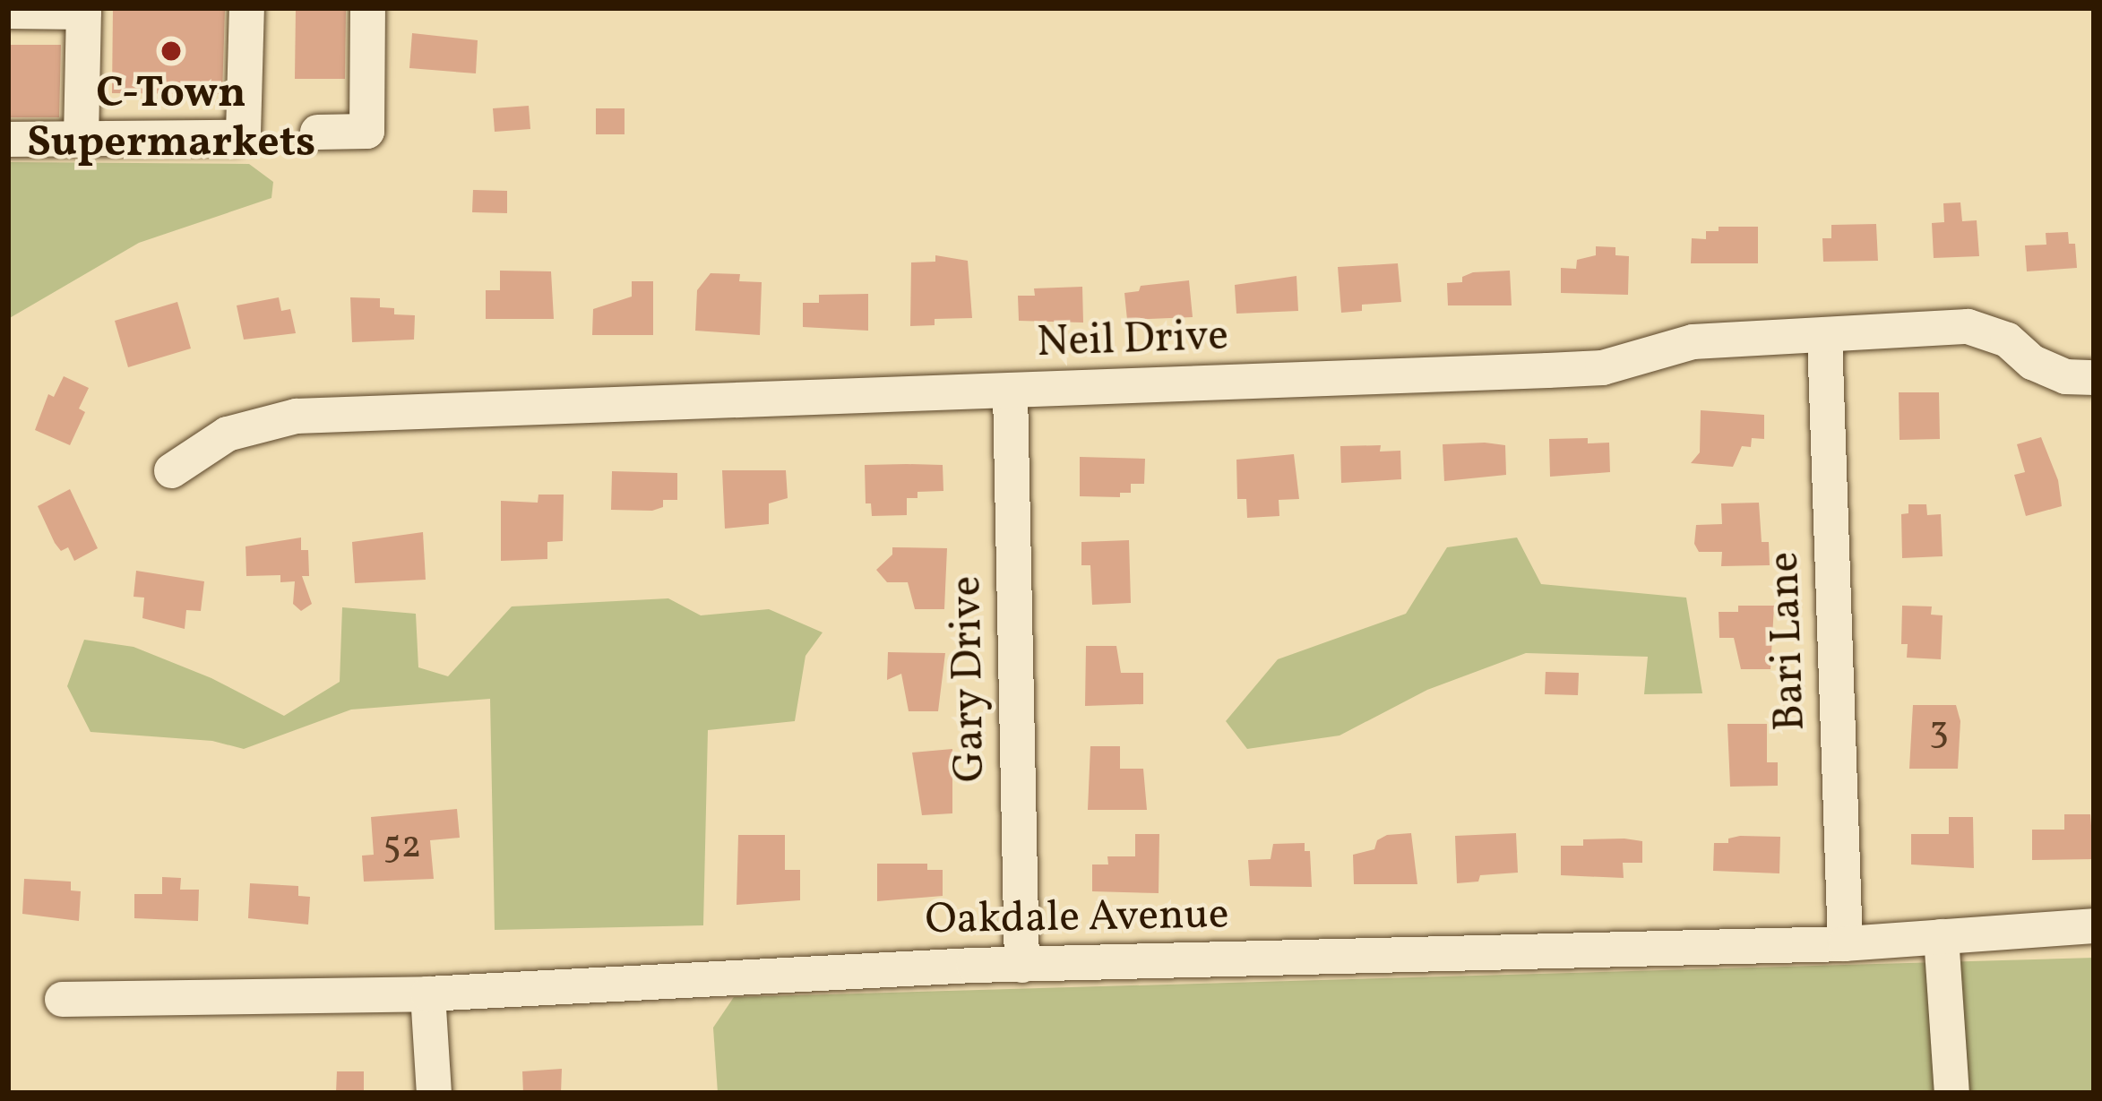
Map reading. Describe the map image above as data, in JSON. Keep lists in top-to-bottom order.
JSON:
{
  "streets": {
    "street": [
      "Neil Drive",
      "Bari Lane",
      "Gary Drive",
      "Oakdale Avenue"
    ]
  },
  "crossings": [
    ["Neil Drive", "Bari Lane"],
    ["Neil Drive", "Gary Drive"],
    ["Bari Lane", "Oakdale Avenue"],
    ["Gary Drive", "Oakdale Avenue"]
  ],
  "places": ["C‑Town Supermarkets"],
  "house_numbers": ["3", "52"]
}
